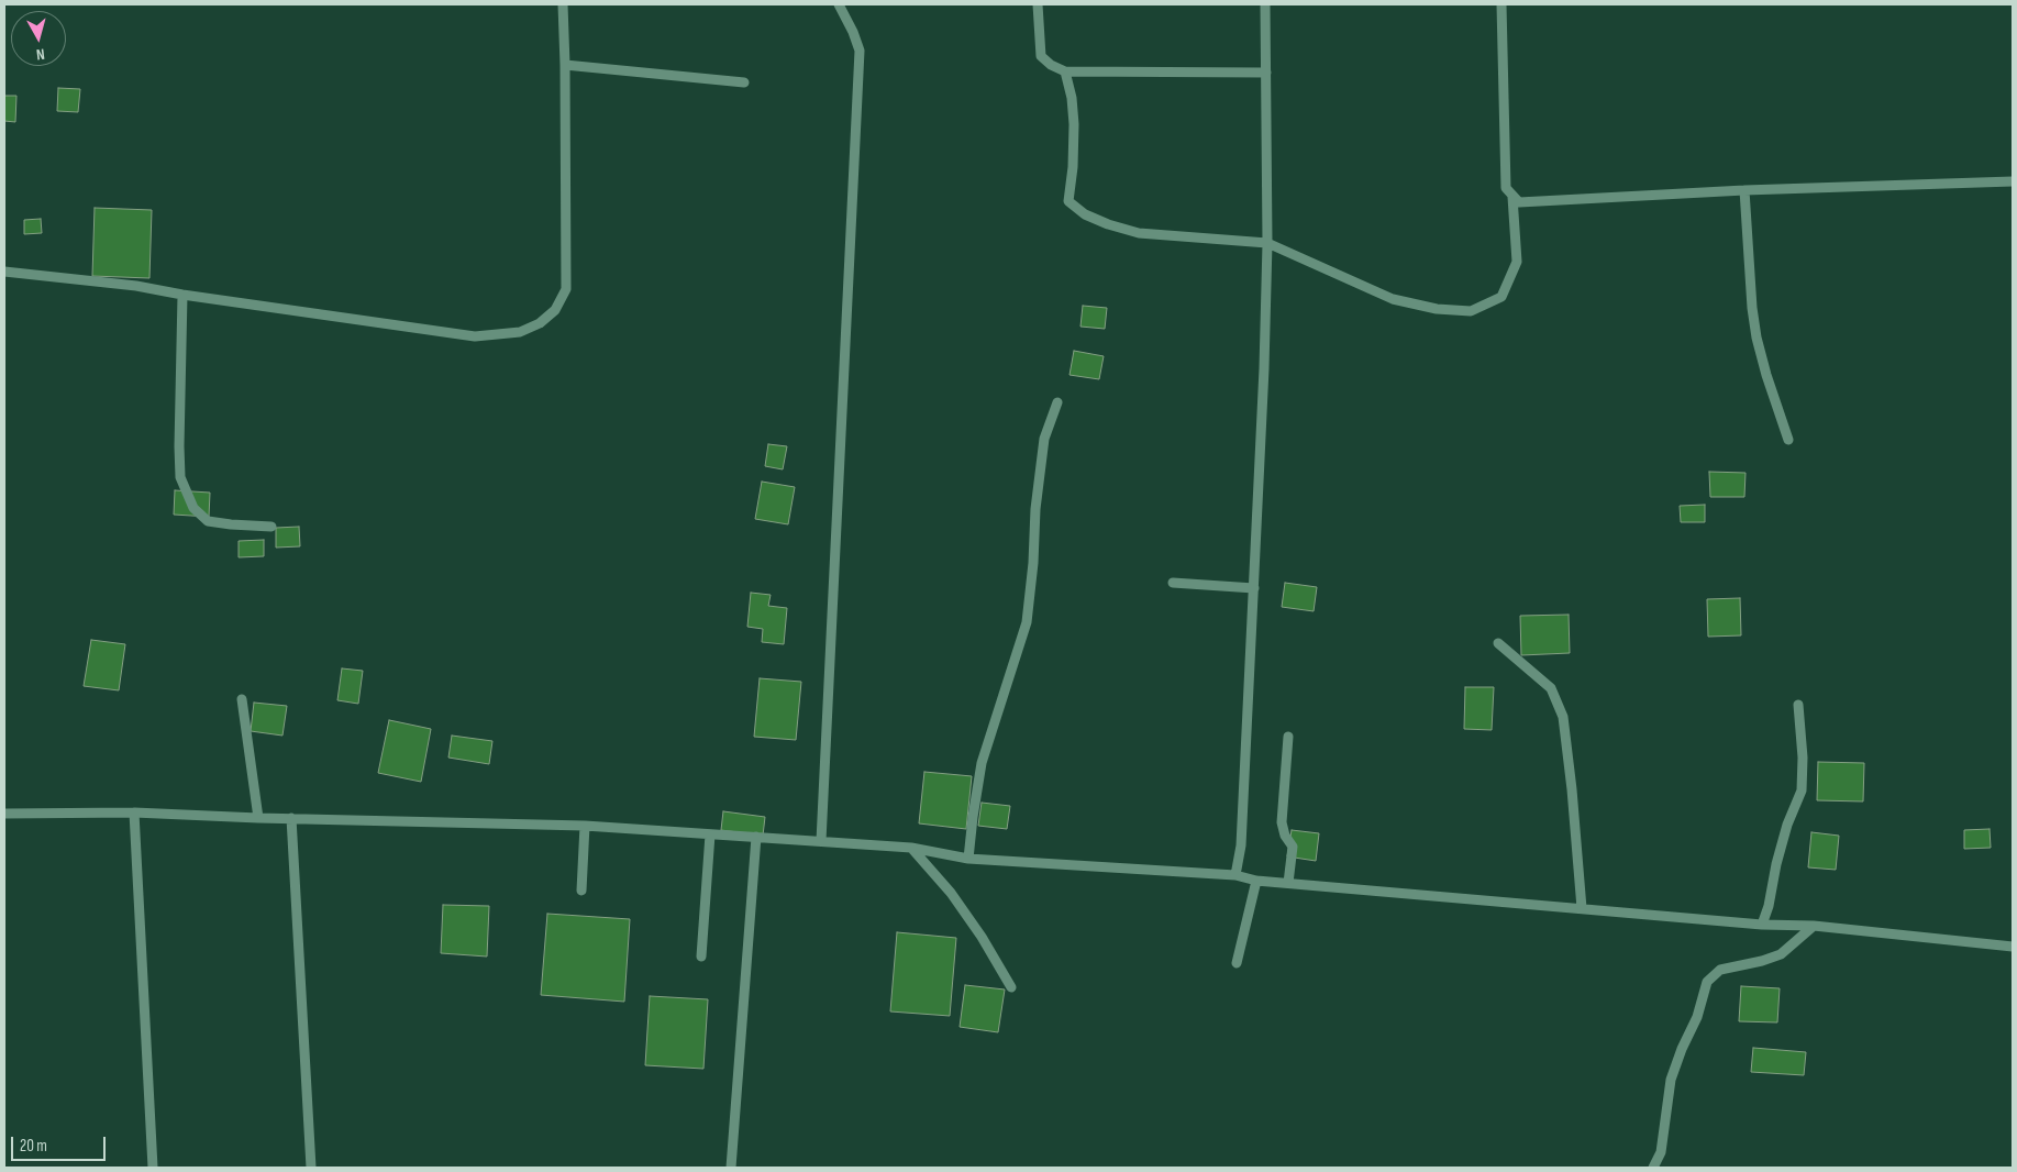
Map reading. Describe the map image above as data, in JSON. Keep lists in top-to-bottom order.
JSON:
{
  "scale_bar": "20 m",
  "north": "bottom"
}
